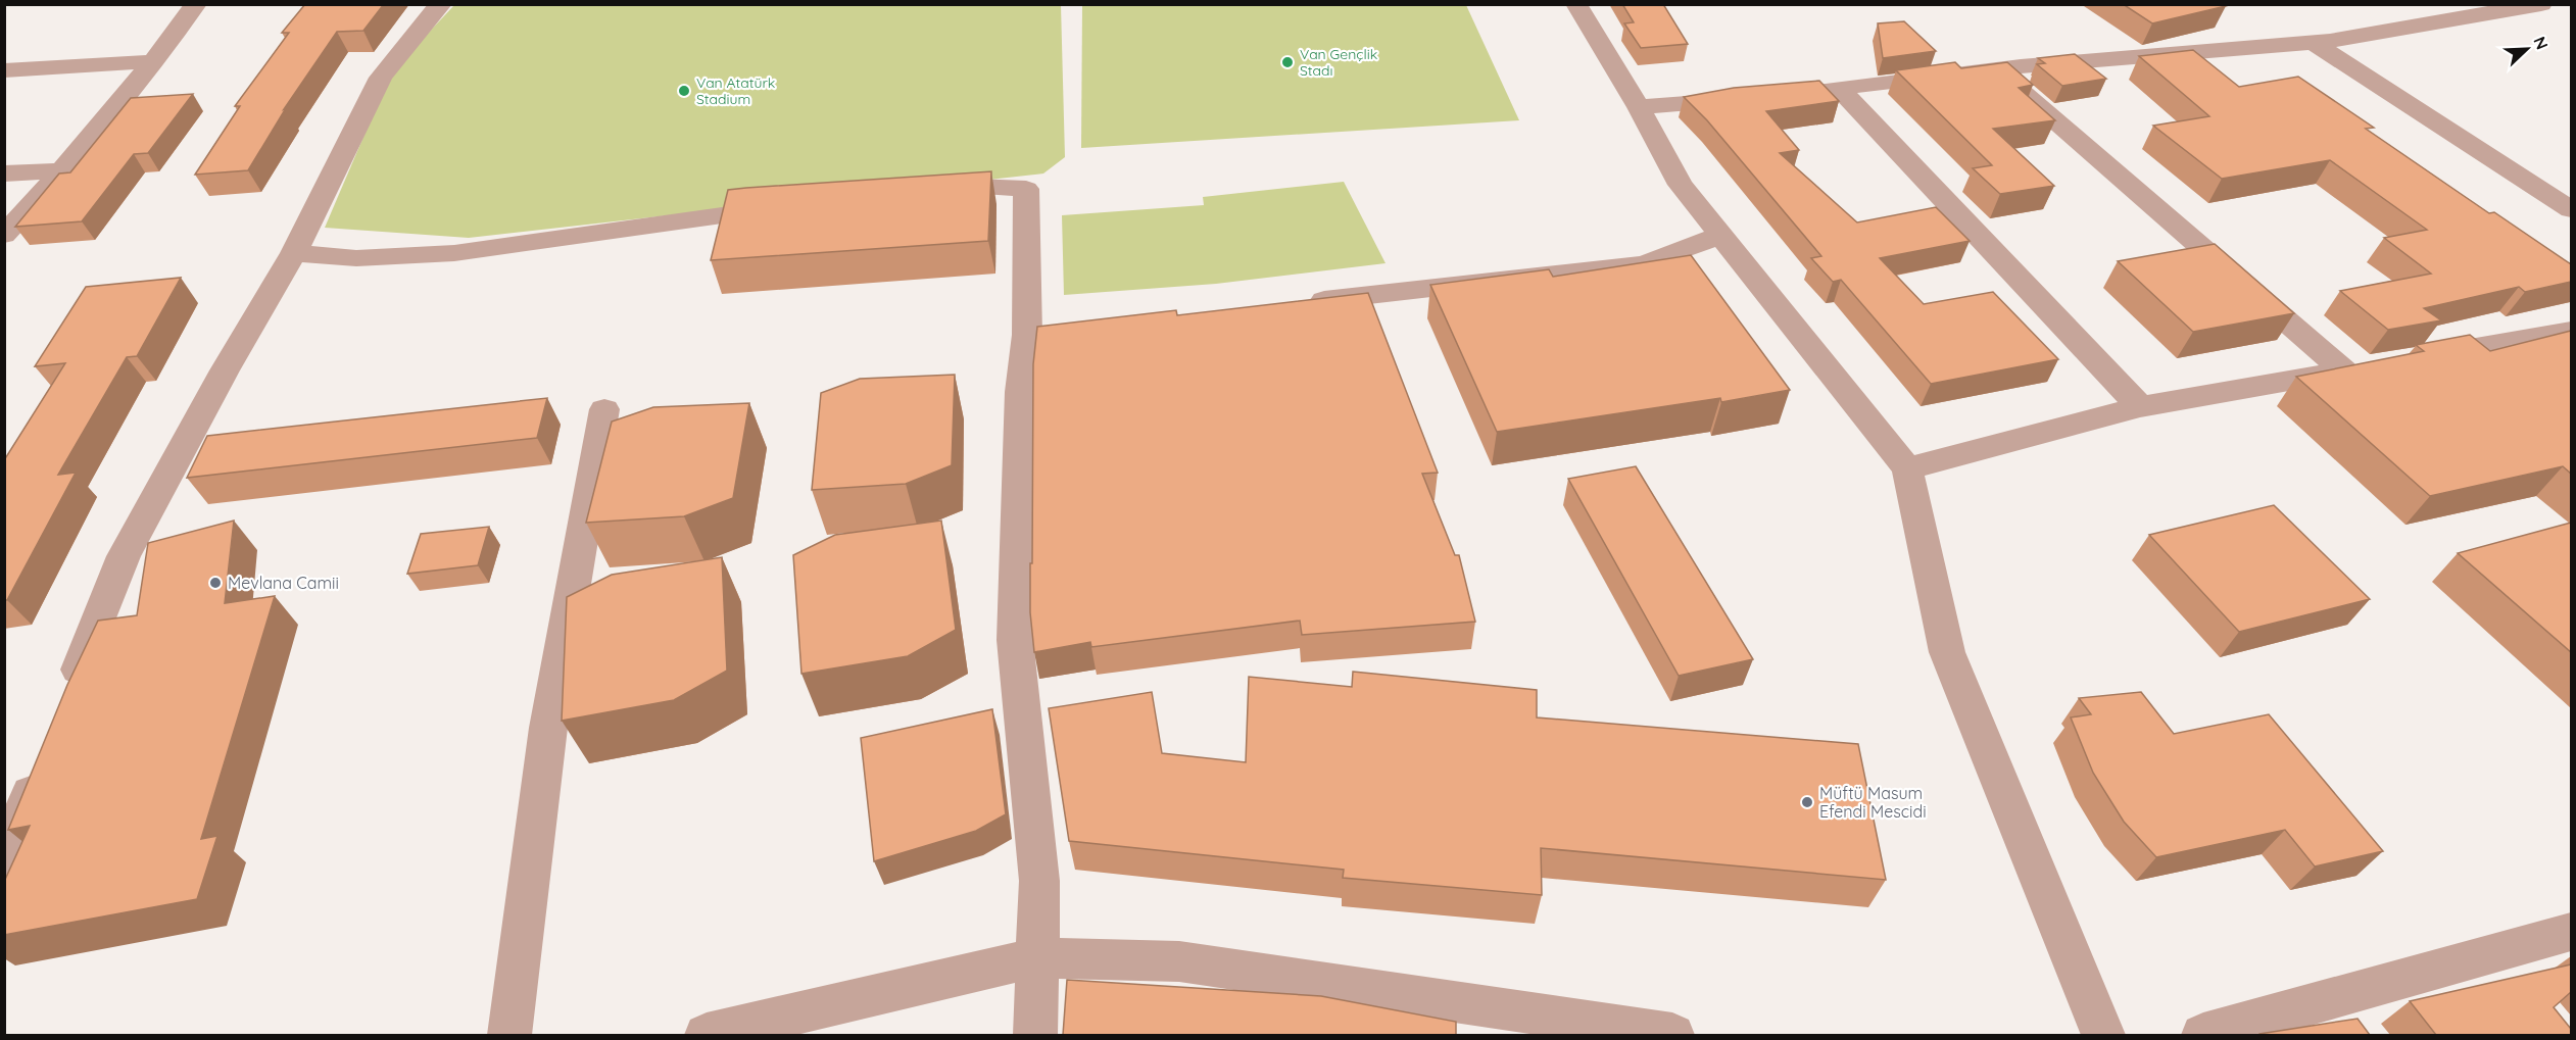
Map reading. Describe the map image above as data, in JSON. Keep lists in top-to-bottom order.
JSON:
{
  "places": [
    "Van Gençlik Stadı",
    "Van Atatürk Stadium",
    "Mevlana Camii",
    "Müftü Masum Efendi Mescidi"
  ],
  "north": "top right"
}
